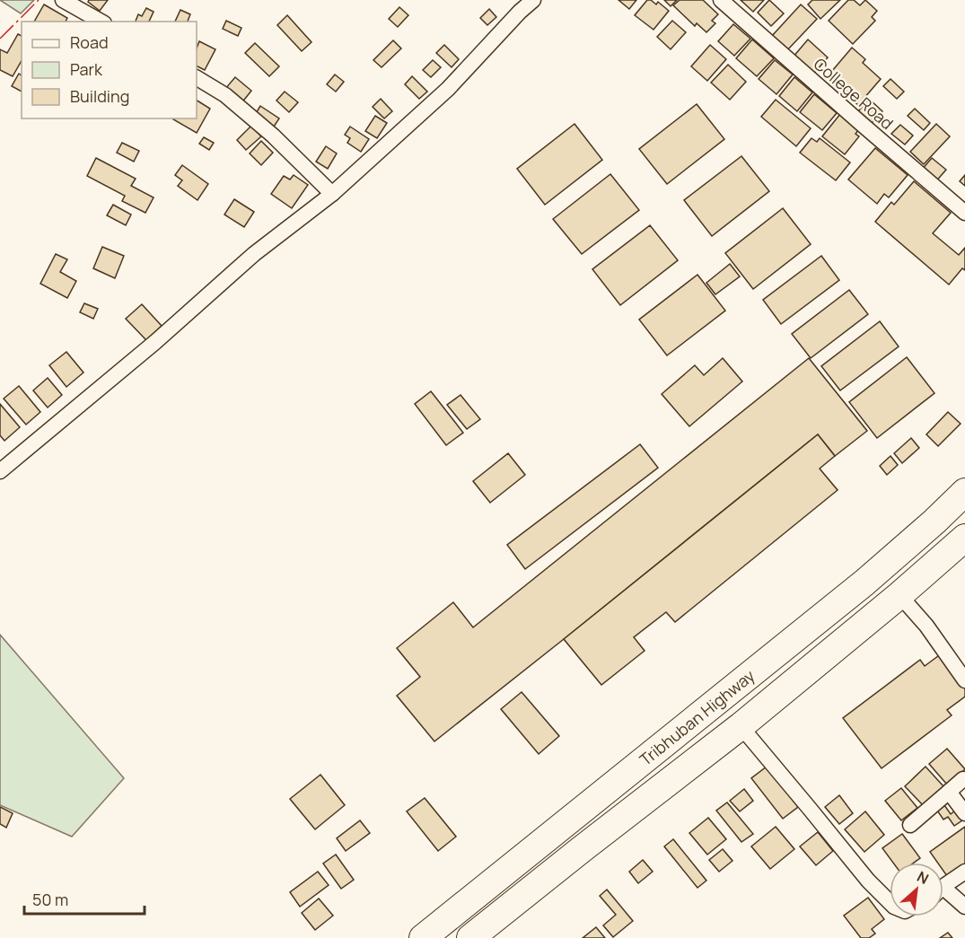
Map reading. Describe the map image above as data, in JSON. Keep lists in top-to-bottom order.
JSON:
{
  "streets": {
    "highway": ["Tribhuban Highway"],
    "street": ["College Road"]
  },
  "legend": ["Road", "Park", "Building"],
  "scale_bar": "50 m",
  "north": "top right"
}
